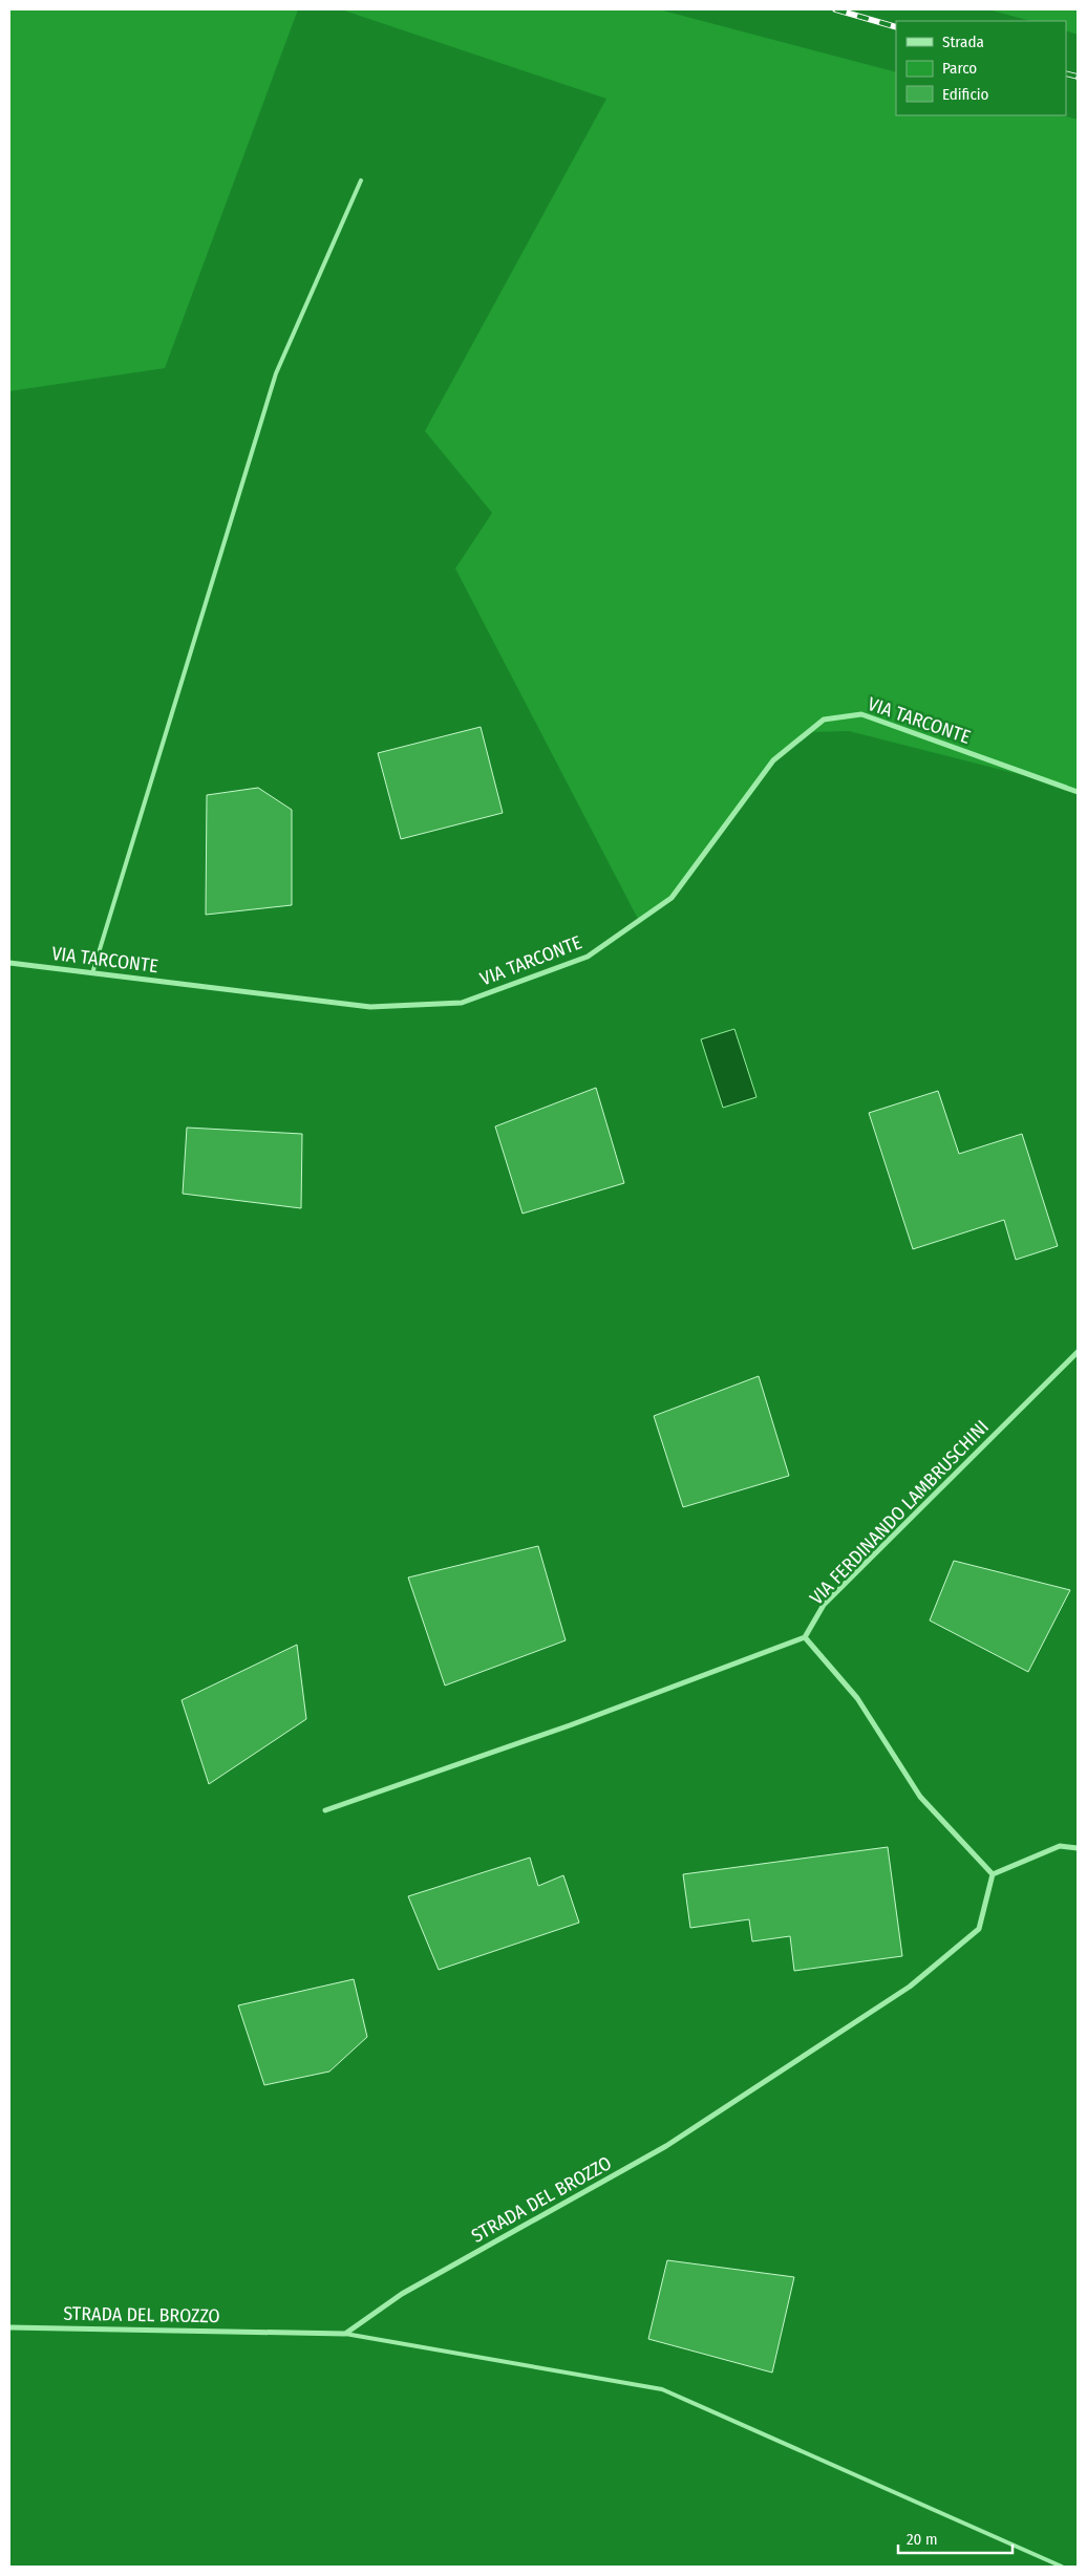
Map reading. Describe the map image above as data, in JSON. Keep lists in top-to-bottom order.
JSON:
{
  "streets": {
    "street": ["VIA TARCONTE", "VIA FERDINANDO LAMBRUSCHINI", "STRADA DEL BROZZO"]
  },
  "legend": ["Strada", "Parco", "Edificio"],
  "scale_bar": "20 m"
}
